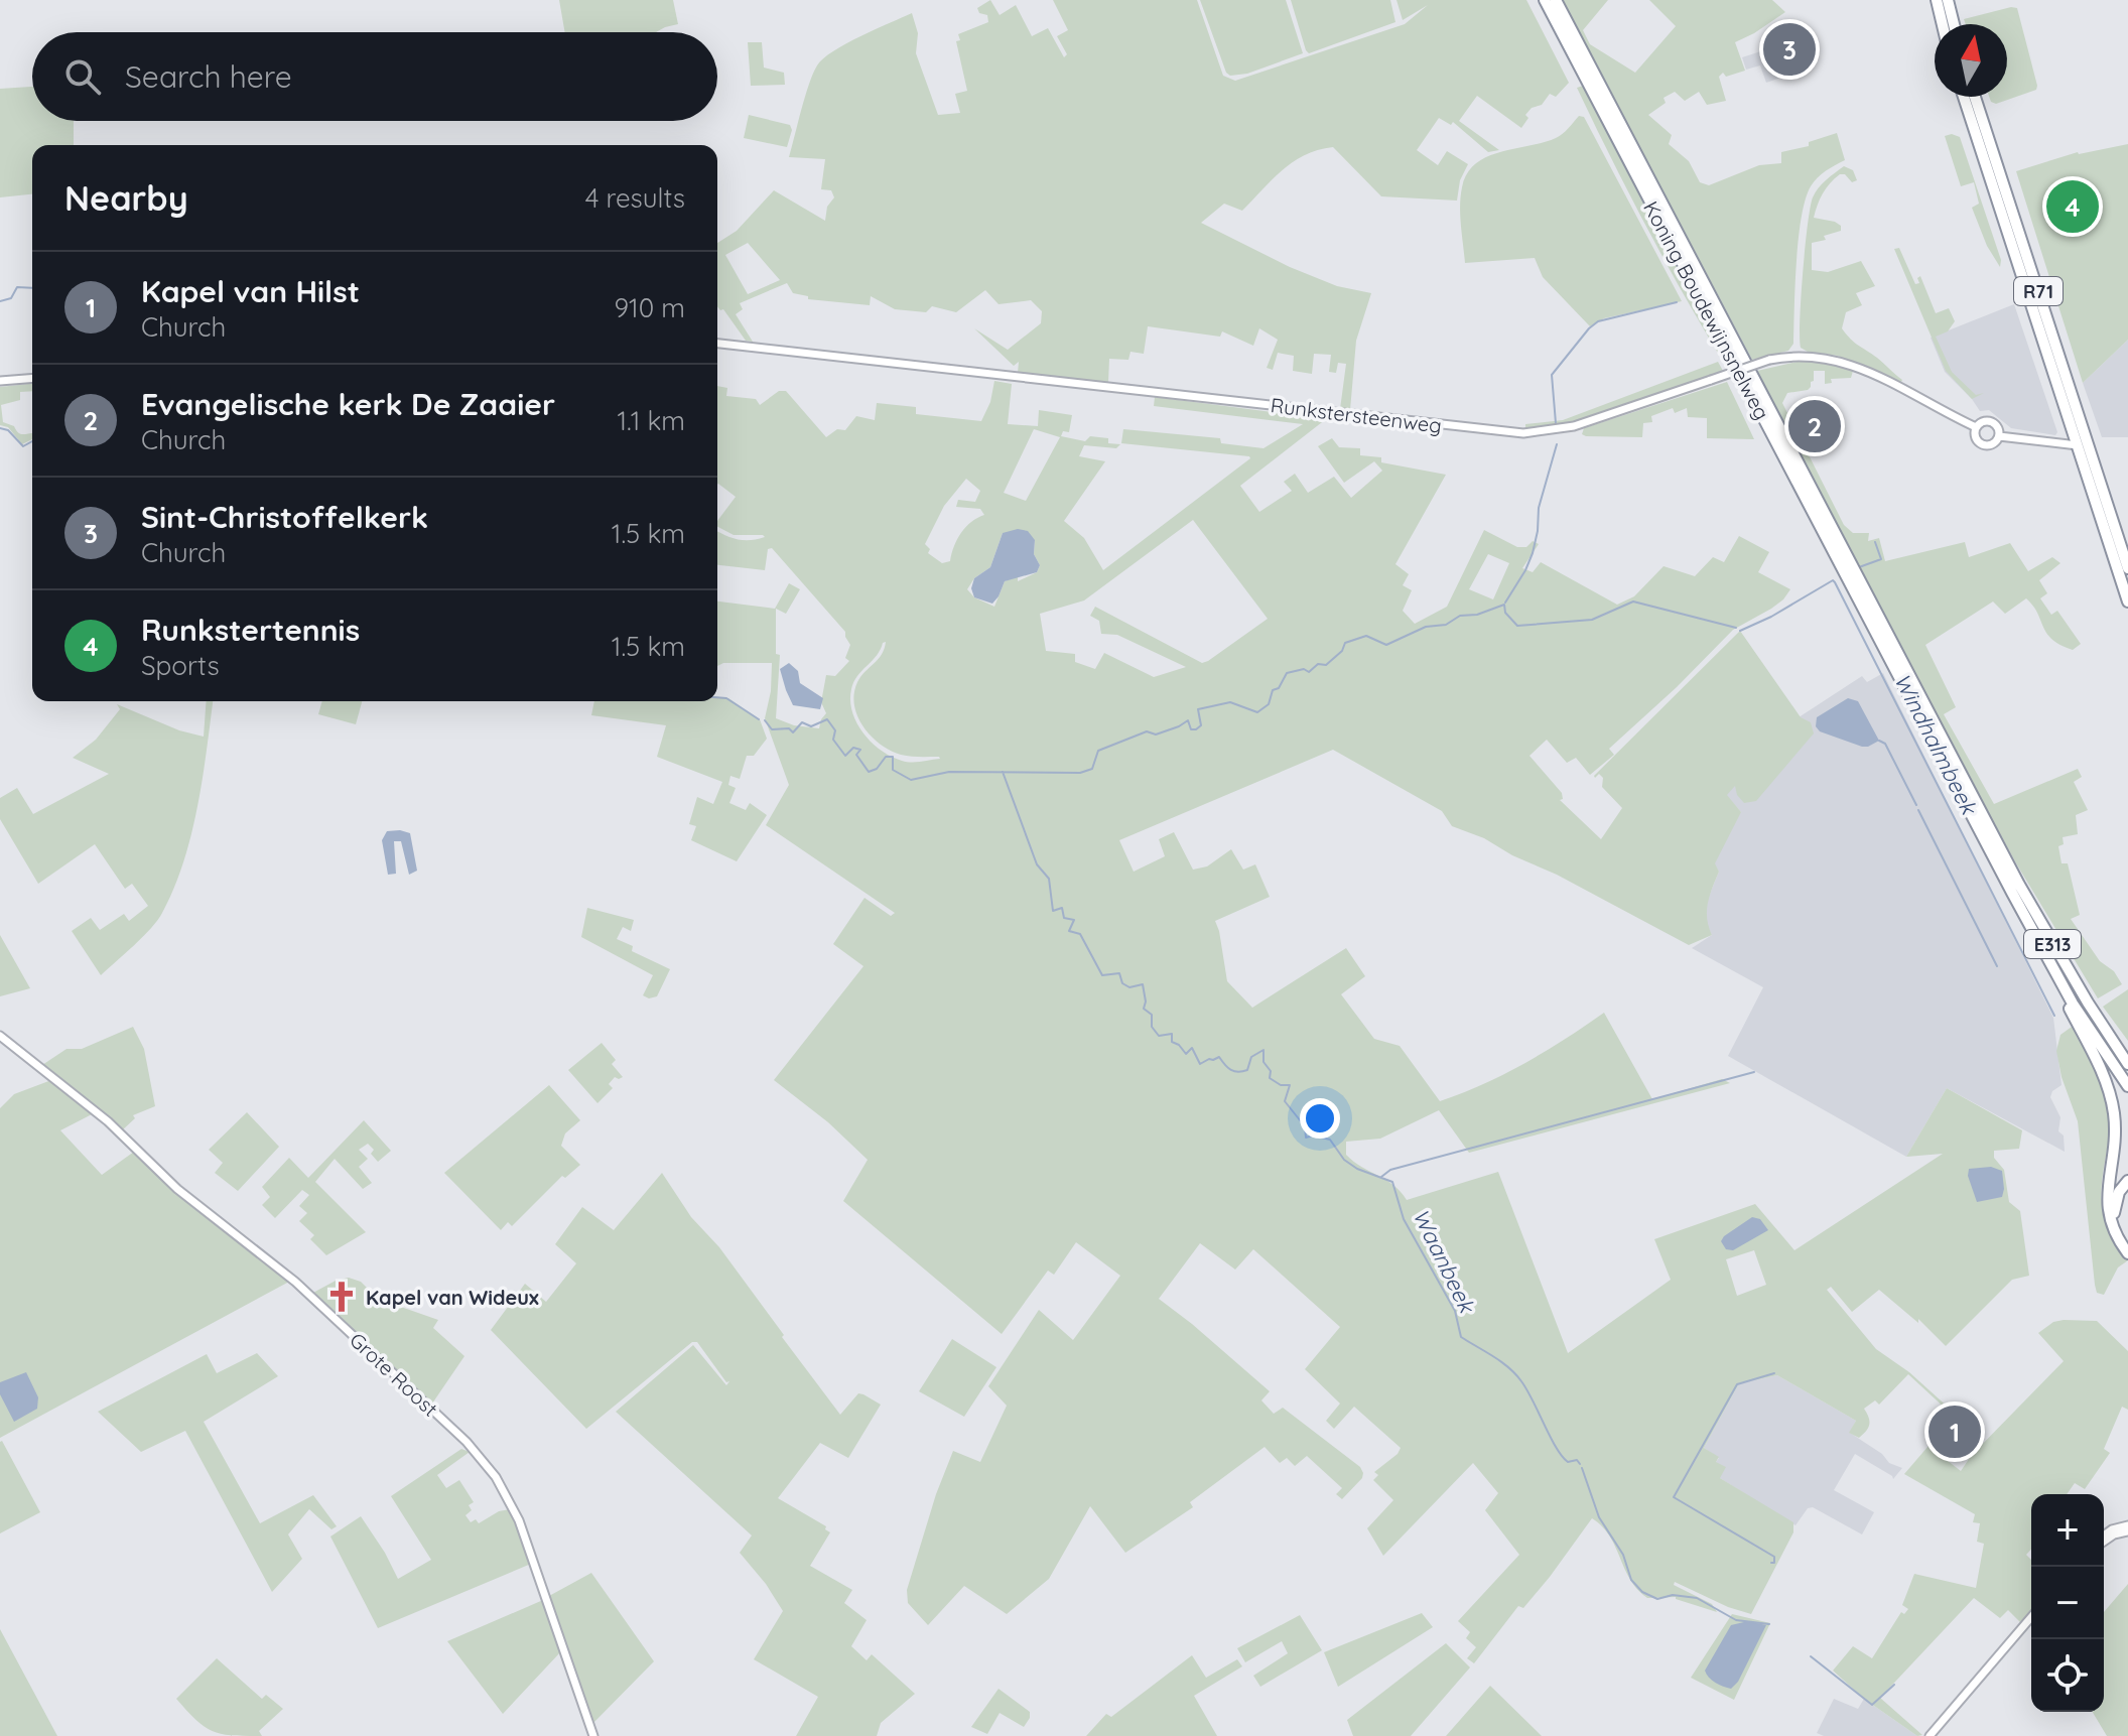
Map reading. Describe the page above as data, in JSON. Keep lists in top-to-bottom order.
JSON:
{
  "streets": {
    "highway": ["R71", "Koning Boudewijnsnelweg", "E313"],
    "street": ["Runkstersteenweg", "Grote Roost"]
  },
  "water": ["Windhalmbeek", "Waanbeek"],
  "places": {
    "church": ["Kapel van Wideux"]
  },
  "north": "top",
  "page": {
    "pins": [
      "3",
      "4",
      "2",
      "1"
    ],
    "search": "Search here",
    "heading": ["Nearby", "4 results"],
    "list": [
      {
        "mark": "1",
        "name": "Kapel van Hilst",
        "note": "Church",
        "value": "910 m"
      },
      {
        "mark": "2",
        "name": "Evangelische kerk De Zaaier",
        "note": "Church",
        "value": "1.1 km"
      },
      {
        "mark": "3",
        "name": "Sint-Christoffelkerk",
        "note": "Church",
        "value": "1.5 km"
      },
      {
        "mark": "4",
        "name": "Runkstertennis",
        "note": "Sports",
        "value": "1.5 km"
      }
    ],
    "map_buttons": ["+", "−"]
  }
}
